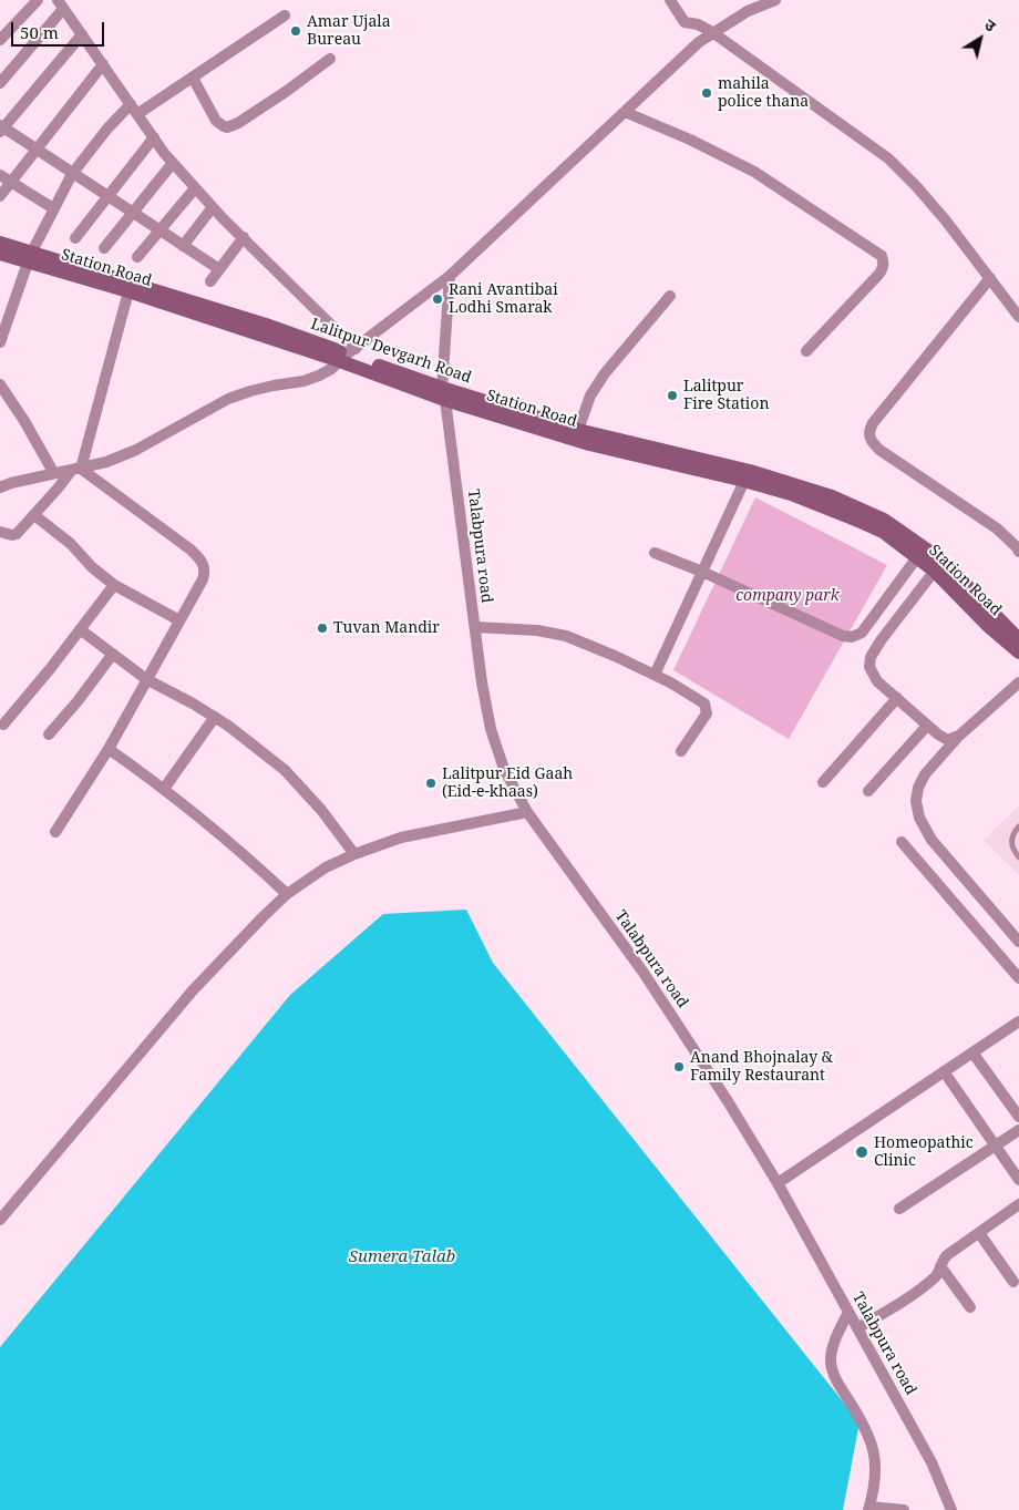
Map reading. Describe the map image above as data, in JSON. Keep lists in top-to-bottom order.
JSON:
{
  "streets": {
    "main road": ["Station Road", "Lalitpur Devgarh Road"],
    "street": ["Talabpura road"]
  },
  "crossings": [
    ["Station Road", "Lalitpur Devgarh Road"],
    ["Station Road", "Talabpura road"],
    ["Lalitpur Devgarh Road", "Talabpura road"]
  ],
  "water": ["Sumera Talab"],
  "parks": ["company park"],
  "places": [
    "Amar Ujala Bureau",
    "mahila police thana",
    "Rani Avantibai Lodhi Smarak",
    "Lalitpur Fire Station",
    "Tuvan Mandir",
    "Lalitpur Eid Gaah (Eid-e-khaas)",
    "Anand Bhojnalay & Family Restaurant",
    "Homeopathic Clinic"
  ],
  "scale_bar": "50 m",
  "north": "top right"
}
